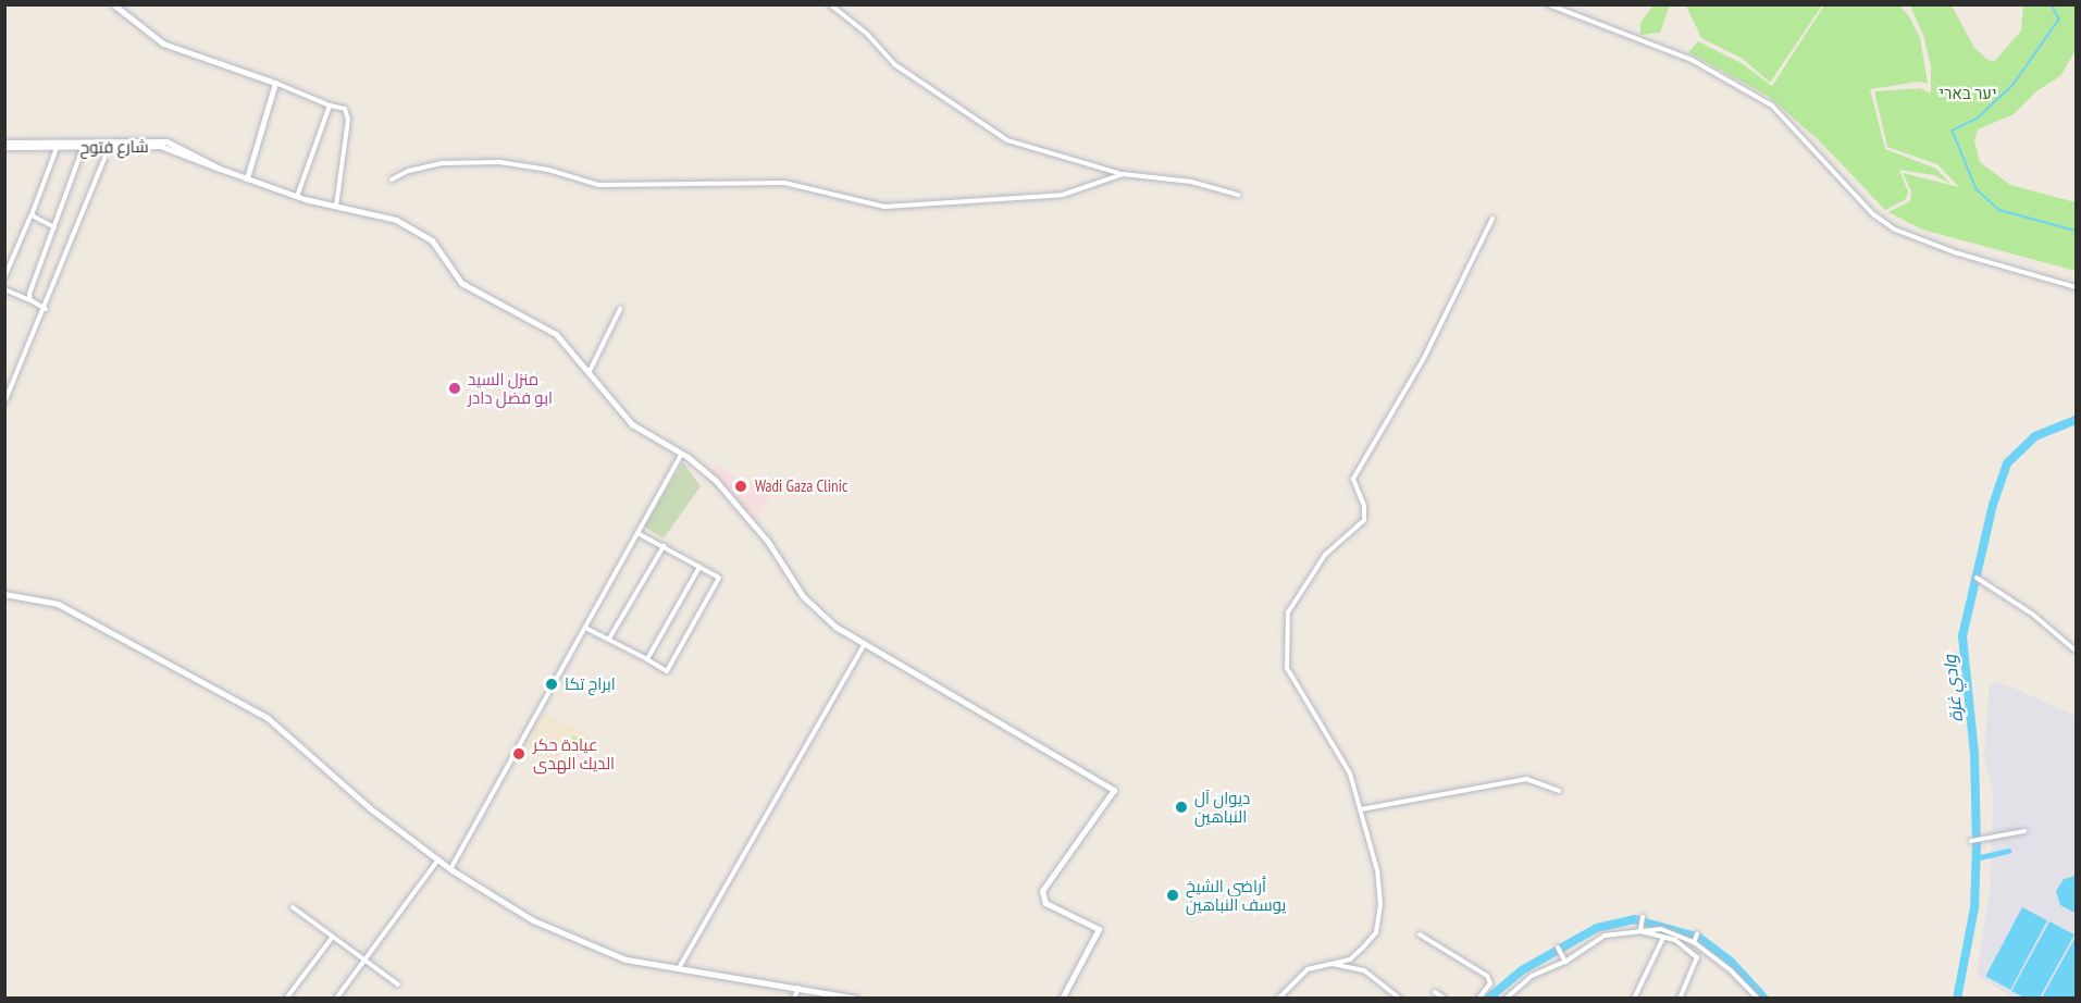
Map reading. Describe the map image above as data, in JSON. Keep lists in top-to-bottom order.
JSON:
{
  "streets": {
    "street": ["شارع فتوح"]
  },
  "water": ["وادي غزة"],
  "parks": ["יער בארי"],
  "places": [
    "منزل السيد ابو فضل دادر",
    "Wadi Gaza Clinic",
    "ابراج تكا",
    "عيادة حكر الديك الهدى",
    "ديوان آل النباهين",
    "أراضي الشيخ يوسف النباهين"
  ]
}
